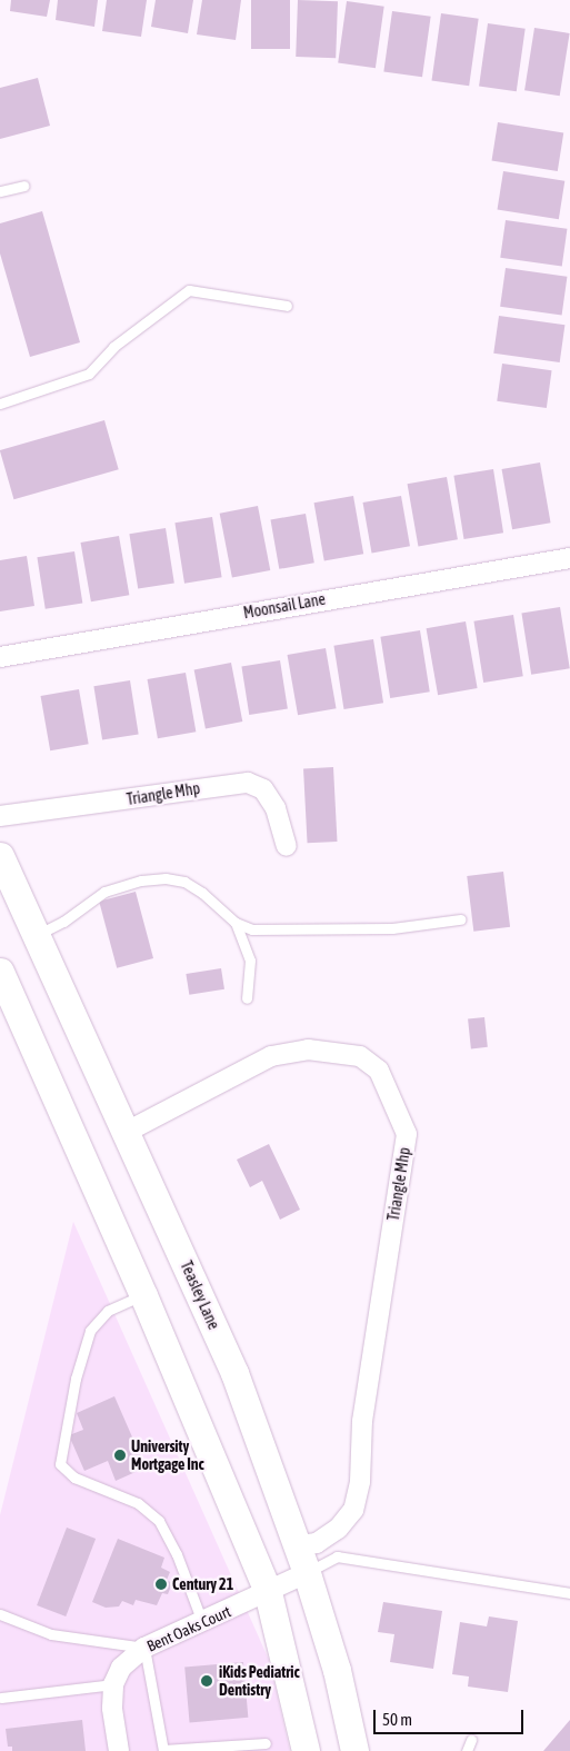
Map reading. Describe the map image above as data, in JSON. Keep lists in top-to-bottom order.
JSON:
{
  "streets": {
    "main road": ["Teasley Lane"],
    "street": ["Moonsail Lane", "Triangle Mhp", "Bent Oaks Court"]
  },
  "crossings": [
    ["Triangle Mhp", "Teasley Lane"],
    ["Teasley Lane", "Bent Oaks Court"]
  ],
  "places": ["University Mortgage Inc", "Century 21", "iKids Pediatric Dentistry"],
  "scale_bar": "50 m"
}
